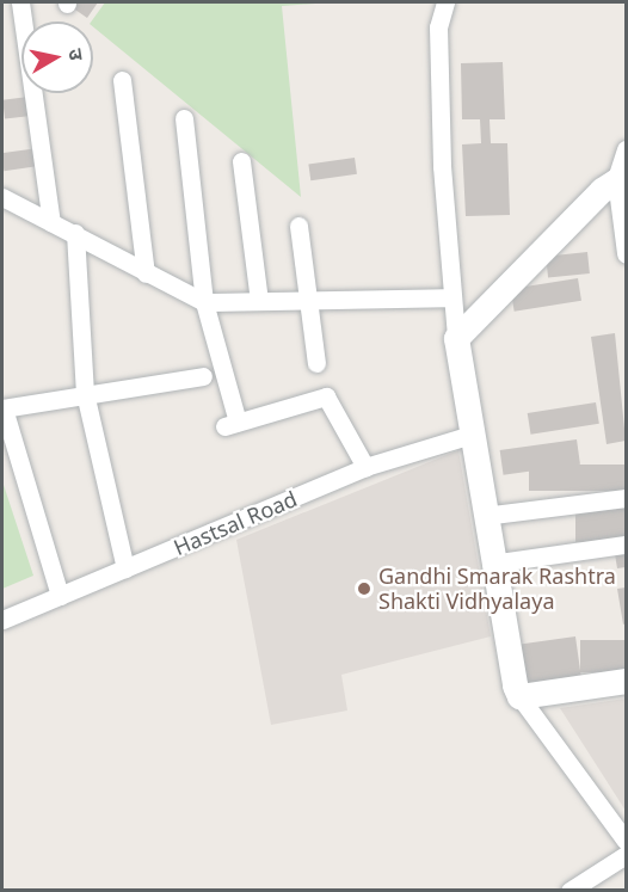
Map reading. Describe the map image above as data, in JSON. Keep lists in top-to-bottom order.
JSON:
{
  "streets": {
    "street": ["Hastsal Road"]
  },
  "places": ["Gandhi Smarak Rashtra Shakti Vidhyalaya"],
  "north": "right"
}
